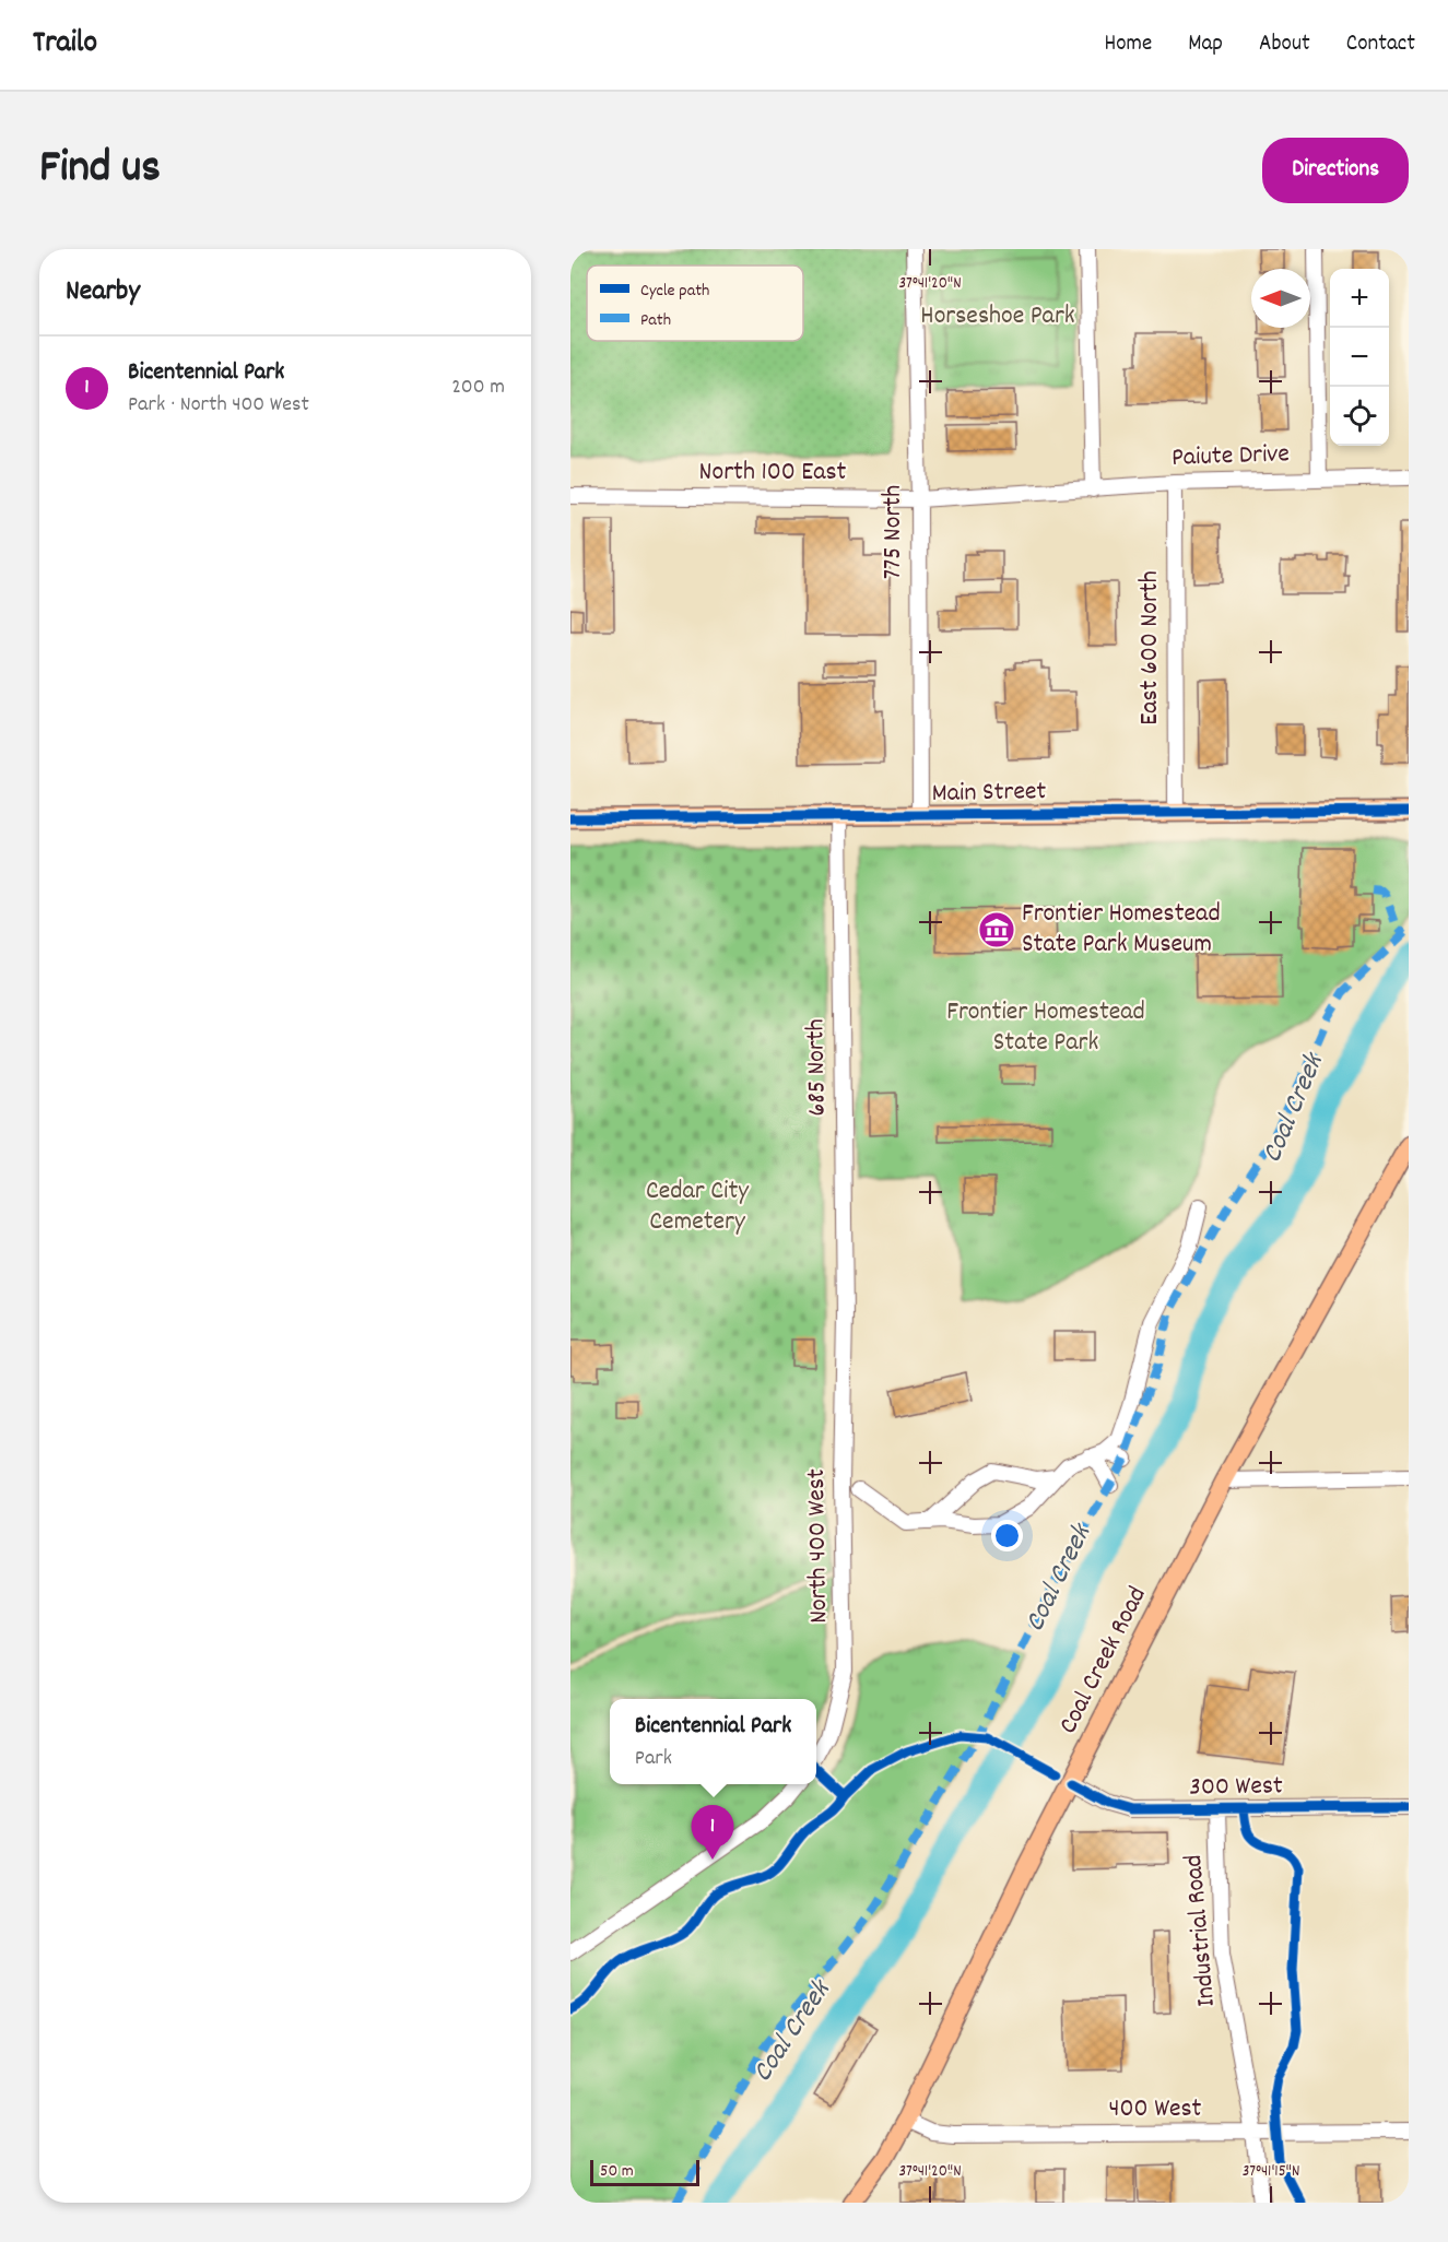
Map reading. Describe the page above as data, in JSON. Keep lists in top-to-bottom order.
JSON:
{
  "streets": {
    "main road": ["Main Street", "Coal Creek Road"],
    "street": [
      "Paiute Drive",
      "North 100 East",
      "775 North",
      "East 600 North",
      "685 North",
      "North 400 West",
      "300 West",
      "Industrial Road",
      "400 West"
    ]
  },
  "crossings": [
    ["Paiute Drive", "North 100 East"],
    ["Paiute Drive", "East 600 North"],
    ["North 100 East", "775 North"],
    ["775 North", "Main Street"],
    ["East 600 North", "Main Street"],
    ["Main Street", "685 North"],
    ["685 North", "North 400 West"],
    ["Coal Creek Road", "300 West"],
    ["Coal Creek Road", "400 West"],
    ["300 West", "Industrial Road"],
    ["Industrial Road", "400 West"]
  ],
  "water": ["Coal Creek"],
  "parks": ["Horseshoe Park", "Frontier Homestead State Park", "Cedar City Cemetery"],
  "places": {
    "museum": ["Frontier Homestead State Park Museum"]
  },
  "legend": ["Cycle path", "Path"],
  "scale_bar": "50 m",
  "north": "left",
  "page": {
    "header": "Trailo",
    "nav": [
      "Home",
      "Map",
      "About",
      "Contact"
    ],
    "title": "Find us",
    "buttons": "Directions",
    "heading": "Nearby",
    "map_buttons": ["+", "−"],
    "list": [
      {
        "mark": "1",
        "name": "Bicentennial Park",
        "note": "Park · North 400 West",
        "value": "200 m"
      }
    ],
    "popup": ["Bicentennial Park", "Park"],
    "pins": "1",
    "scale": "50 m"
  },
  "coordinates": ["37°41'20\"N", "37°41'15\"N"]
}
